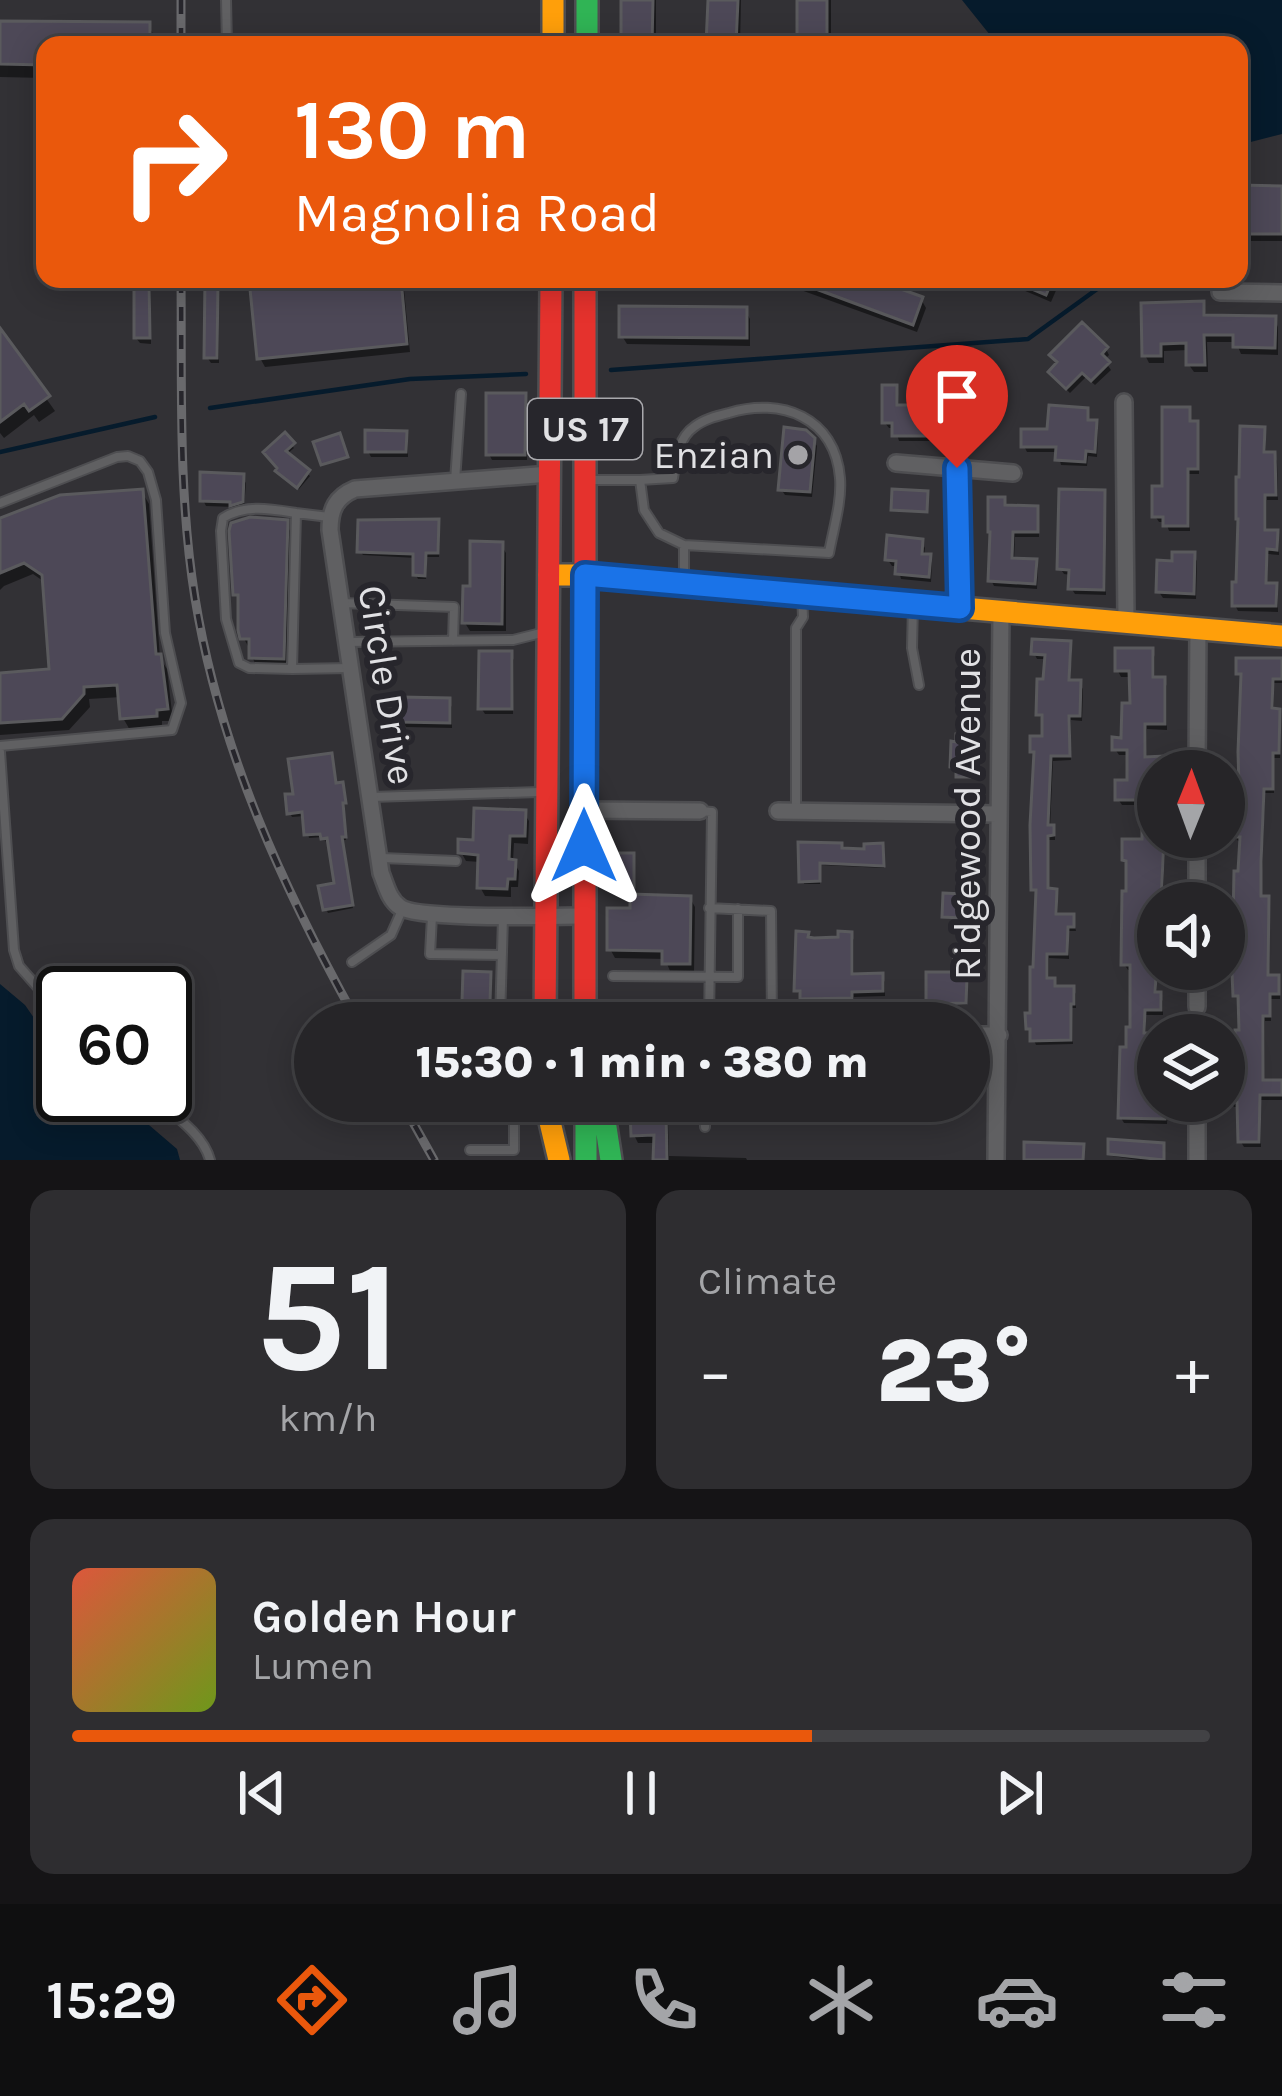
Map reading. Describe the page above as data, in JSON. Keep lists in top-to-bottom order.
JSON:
{
  "streets": {
    "main road": ["US 17"],
    "street": ["Circle Drive", "Ridgewood Avenue"]
  },
  "places": ["Enzian"],
  "north": "top",
  "page": {
    "turn": ["130 m", "Magnolia Road"],
    "limit": "60",
    "trip": "15:30 · 1 min · 380 m",
    "tile": [
      ["51", "km/h"],
      "Climate"
    ],
    "heat": ["−", "23°", "+"],
    "song": ["Golden Hour", "Lumen"],
    "tabs": "15:29"
  }
}
